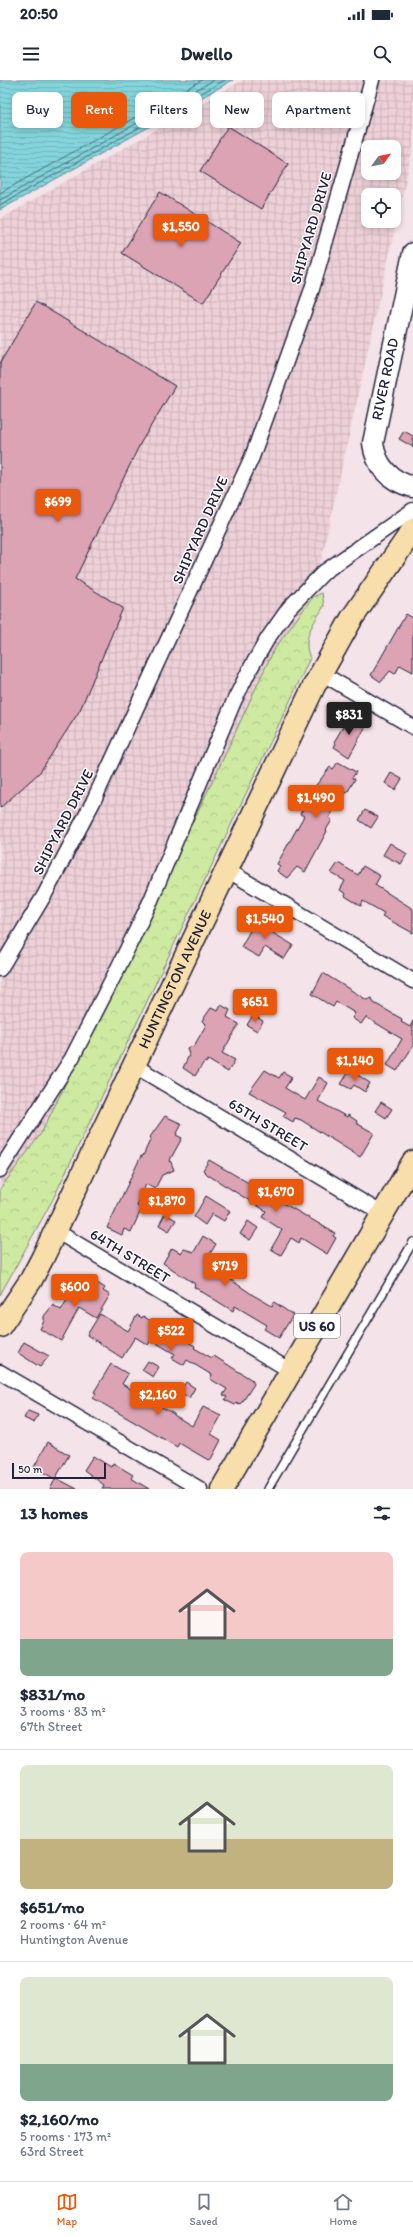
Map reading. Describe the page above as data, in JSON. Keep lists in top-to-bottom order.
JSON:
{
  "streets": {
    "main road": ["HUNTINGTON AVENUE", "US 60"],
    "street": [
      "SHIPYARD DRIVE",
      "RIVER ROAD",
      "65TH STREET",
      "64TH STREET"
    ]
  },
  "crossings": [
    ["HUNTINGTON AVENUE", "65TH STREET"],
    ["HUNTINGTON AVENUE", "64TH STREET"],
    ["65TH STREET", "US 60"],
    ["64TH STREET", "US 60"]
  ],
  "scale_bar": "50 m",
  "north": "top right",
  "page": {
    "status": "20:50",
    "header": "Dwello",
    "chip": [
      "Buy",
      "Rent",
      "Filters",
      "New",
      "Apartment"
    ],
    "price": [
      "$1,550",
      "$699",
      "$831",
      "$1,490",
      "$1,540",
      "$651",
      "$1,140",
      "$1,670",
      "$1,870",
      "$719",
      "$600",
      "$522",
      "$2,160"
    ],
    "scale": "50 m",
    "heading": "13 homes",
    "list": [
      {
        "name": "$831/mo",
        "note": "3 rooms · 83 m² · 67th Street"
      },
      {
        "name": "$651/mo",
        "note": "2 rooms · 64 m² · Huntington Avenue"
      },
      {
        "name": "$2,160/mo",
        "note": "5 rooms · 173 m² · 63rd Street"
      }
    ],
    "tabs": ["Map", "Saved", "Home"]
  }
}
